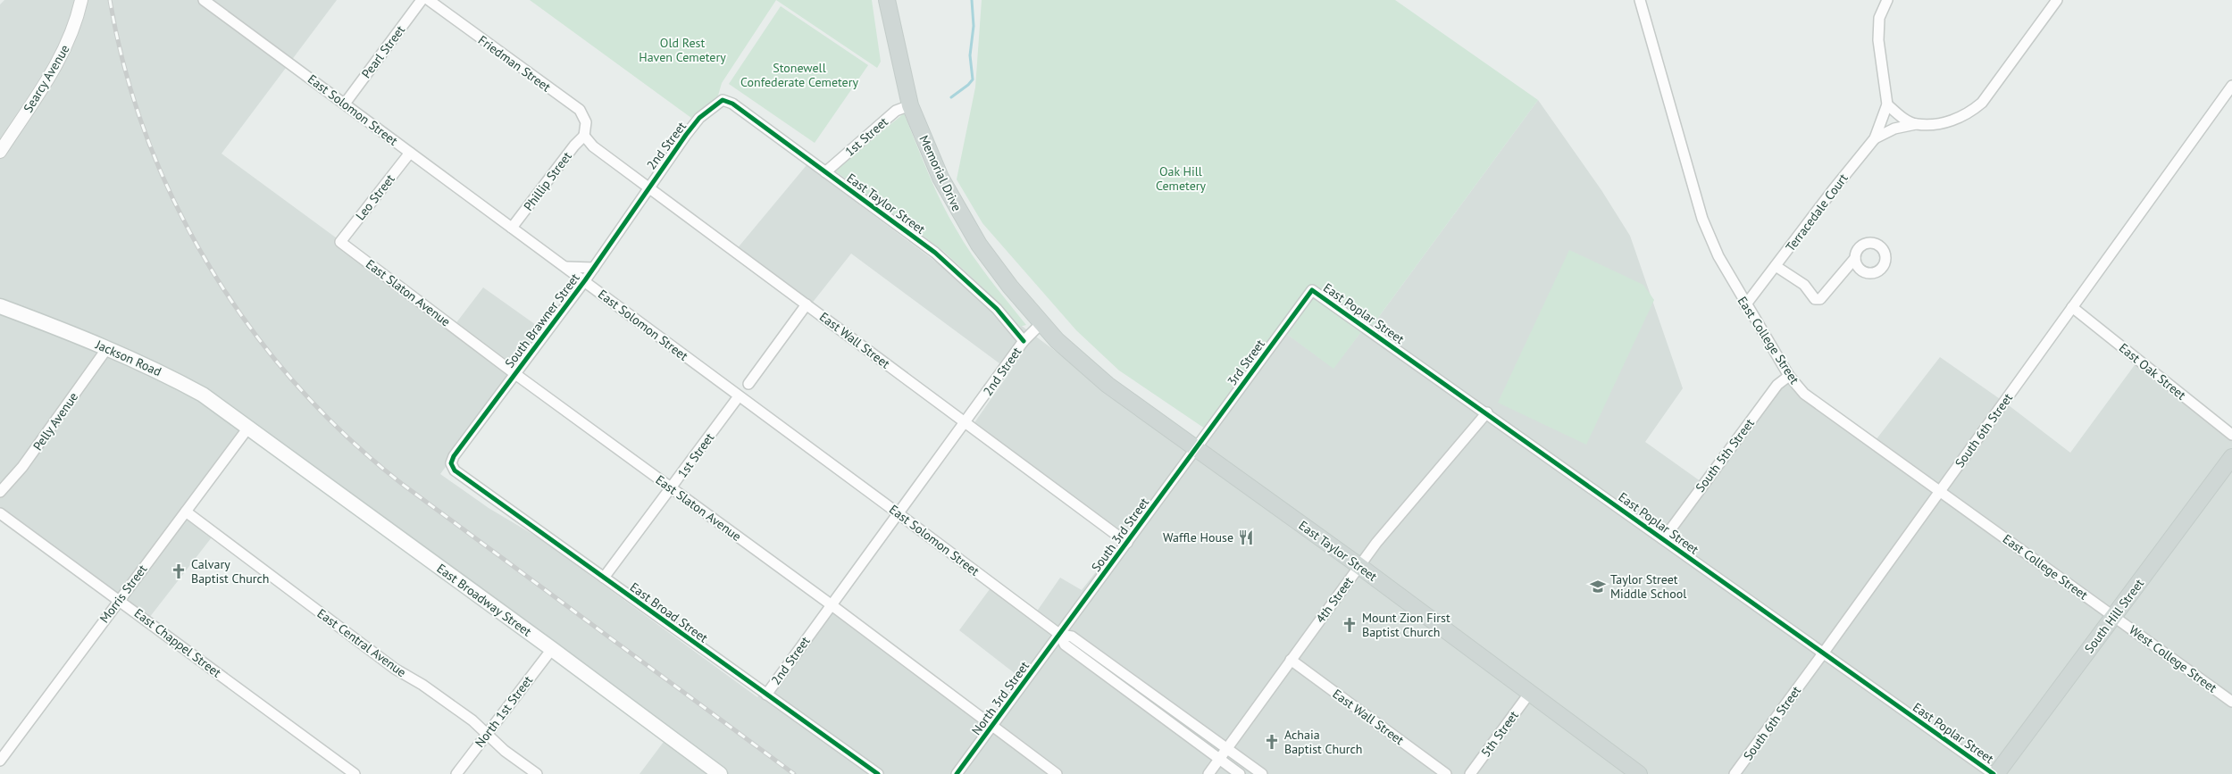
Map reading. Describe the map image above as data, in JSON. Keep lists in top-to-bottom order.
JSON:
{
  "streets": {
    "main road": [
      "Memorial Drive",
      "East Taylor Street",
      "Jackson Road",
      "East Broadway Street",
      "South Hill Street"
    ],
    "street": [
      "Pearl Street",
      "Friedman Street",
      "Searcy Avenue",
      "East Solomon Street",
      "1st Street",
      "2nd Street",
      "Phillip Street",
      "Leo Street",
      "Terracedale Court",
      "East Slaton Avenue",
      "East Poplar Street",
      "South Brawner Street",
      "East Wall Street",
      "East College Street",
      "3rd Street",
      "East Oak Street",
      "Pelly Avenue",
      "South 6th Street",
      "South 5th Street",
      "South 3rd Street",
      "Morris Street",
      "4th Street",
      "East Broad Street",
      "East Chappel Street",
      "East Central Avenue",
      "West College Street",
      "North 3rd Street",
      "North 1st Street",
      "5th Street"
    ]
  },
  "crossings": [
    ["Pearl Street", "East Solomon Street"],
    ["Friedman Street", "Phillip Street"],
    ["Friedman Street", "East Wall Street"],
    ["East Solomon Street", "1st Street"],
    ["East Solomon Street", "2nd Street"],
    ["East Solomon Street", "Phillip Street"],
    ["East Solomon Street", "Leo Street"],
    ["East Solomon Street", "South Brawner Street"],
    ["East Solomon Street", "South 3rd Street"],
    ["East Solomon Street", "4th Street"],
    ["East Solomon Street", "North 3rd Street"],
    ["1st Street", "Memorial Drive"],
    ["1st Street", "East Taylor Street"],
    ["1st Street", "East Slaton Avenue"],
    ["1st Street", "East Broad Street"],
    ["2nd Street", "Memorial Drive"],
    ["2nd Street", "East Taylor Street"],
    ["2nd Street", "East Slaton Avenue"],
    ["2nd Street", "South Brawner Street"],
    ["2nd Street", "East Wall Street"],
    ["2nd Street", "East Broad Street"],
    ["Memorial Drive", "East Taylor Street"],
    ["Phillip Street", "East Wall Street"],
    ["Leo Street", "East Slaton Avenue"],
    ["East Taylor Street", "3rd Street"],
    ["East Taylor Street", "South 3rd Street"],
    ["East Taylor Street", "4th Street"],
    ["East Taylor Street", "5th Street"],
    ["Terracedale Court", "East College Street"],
    ["East Slaton Avenue", "South Brawner Street"],
    ["East Slaton Avenue", "North 3rd Street"],
    ["East Poplar Street", "3rd Street"],
    ["East Poplar Street", "South 6th Street"],
    ["East Poplar Street", "South 5th Street"],
    ["East Poplar Street", "4th Street"],
    ["East Poplar Street", "South Hill Street"],
    ["South Brawner Street", "East Wall Street"],
    ["South Brawner Street", "East Broad Street"],
    ["East Wall Street", "South 3rd Street"],
    ["East Wall Street", "4th Street"],
    ["East College Street", "South 6th Street"],
    ["East College Street", "South 5th Street"],
    ["East College Street", "South Hill Street"],
    ["East College Street", "West College Street"],
    ["Jackson Road", "Pelly Avenue"],
    ["Jackson Road", "Morris Street"],
    ["Jackson Road", "East Broadway Street"],
    ["3rd Street", "South 3rd Street"],
    ["East Oak Street", "South 6th Street"],
    ["South 3rd Street", "North 3rd Street"],
    ["Morris Street", "East Broadway Street"],
    ["Morris Street", "East Chappel Street"],
    ["Morris Street", "East Central Avenue"],
    ["East Broadway Street", "North 1st Street"],
    ["South Hill Street", "West College Street"],
    ["East Central Avenue", "North 1st Street"]
  ],
  "parks": ["Old Rest Haven Cemetery", "Stonewell Confederate Cemetery", "Oak Hill Cemetery"],
  "places": {
    "restaurant": ["Waffle House"],
    "church": ["Calvary Baptist Church", "Mount Zion First Baptist Church", "Achaia Baptist Church"],
    "school or university": ["Taylor Street Middle School"]
  }
}
